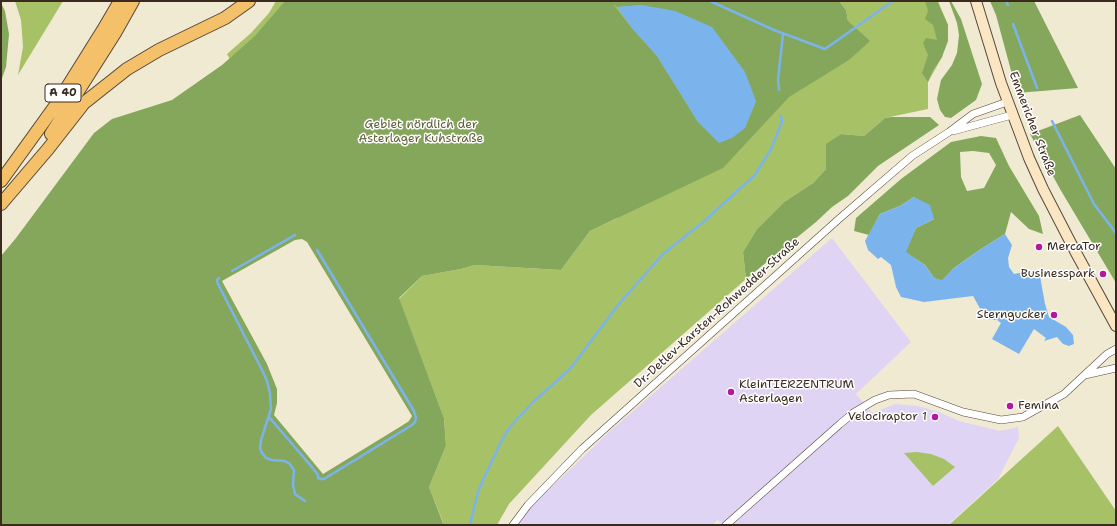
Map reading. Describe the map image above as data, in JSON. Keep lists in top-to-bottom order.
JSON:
{
  "streets": {
    "highway": ["A 40"],
    "main road": ["Emmericher Straße"],
    "street": ["Dr.-Detlev-Karsten-Rohwedder-Straße"]
  },
  "crossings": [
    ["Emmericher Straße", "Dr.-Detlev-Karsten-Rohwedder-Straße"]
  ],
  "parks": ["Gebiet nördlich der Asterlager Kuhstraße"],
  "places": [
    "MercaTor",
    "Businesspark",
    "Sterngucker",
    "KleinTIERZENTRUM Asterlagen",
    "Femina",
    "Velociraptor 1"
  ]
}
